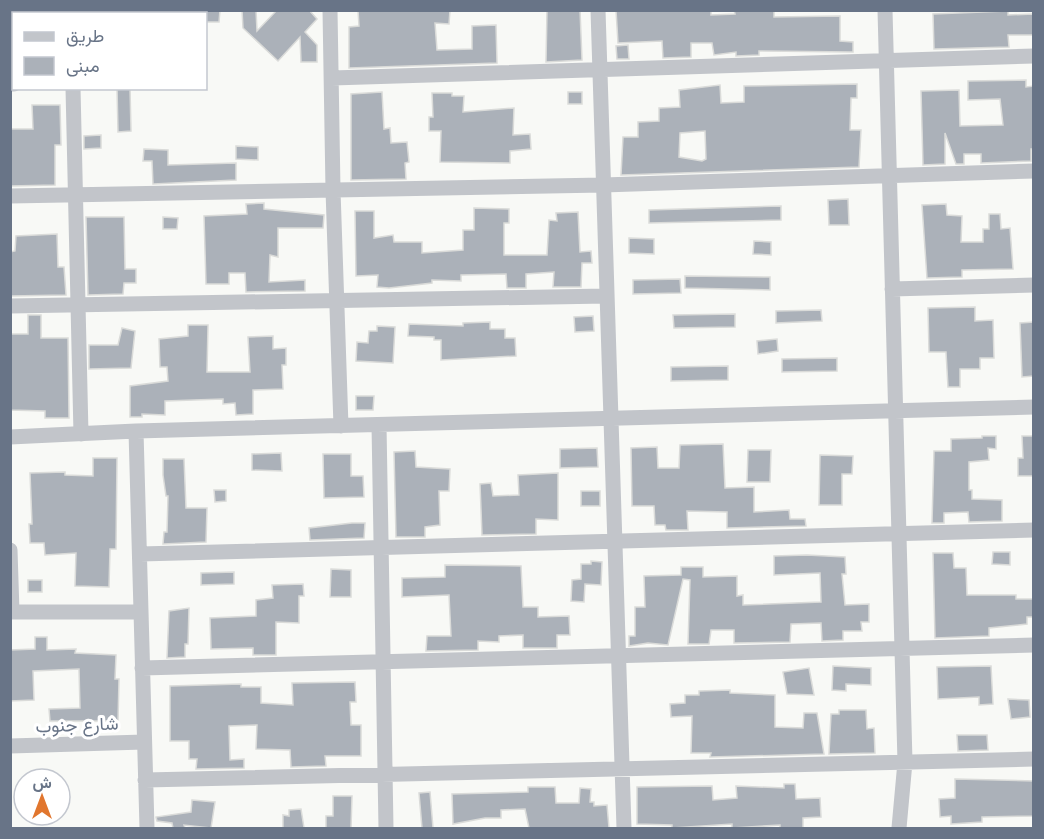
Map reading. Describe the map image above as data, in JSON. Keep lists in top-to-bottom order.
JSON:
{
  "streets": {
    "street": ["شارع جنوب"]
  },
  "legend": ["طريق", "مبنى"],
  "north": "top"
}
